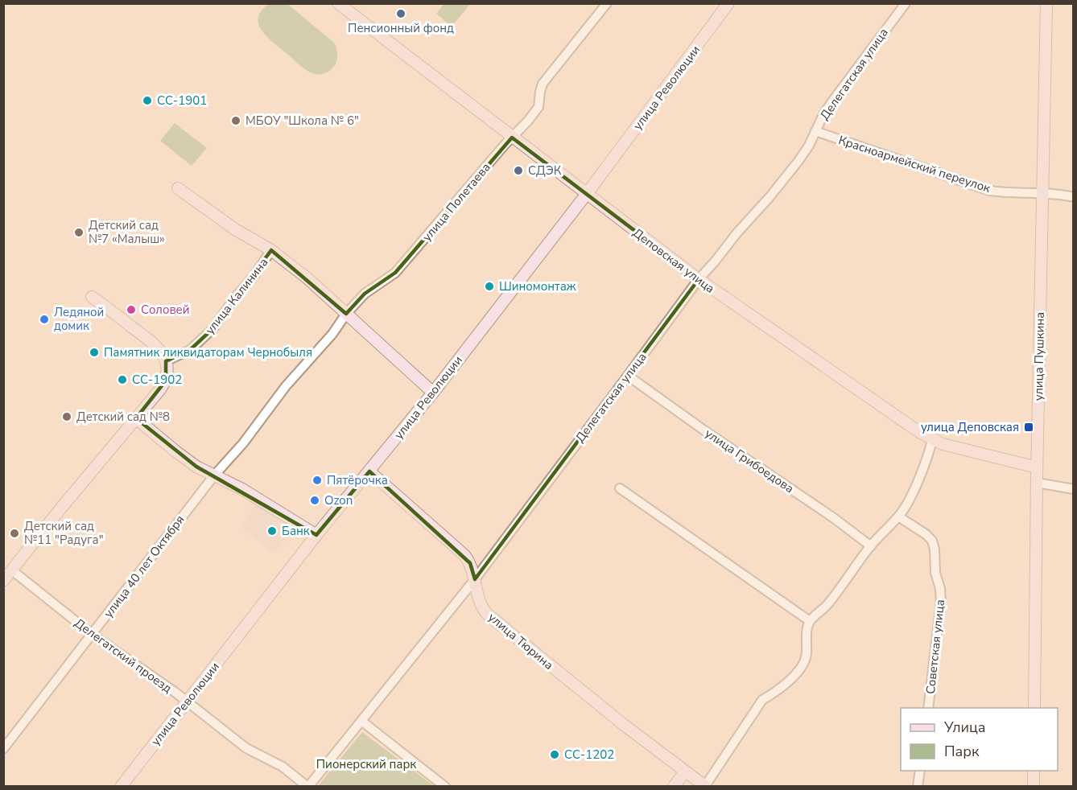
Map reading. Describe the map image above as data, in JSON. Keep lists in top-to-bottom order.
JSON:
{
  "streets": {
    "street": [
      "Делегатская улица",
      "улица Революции",
      "Красноармейский переулок",
      "улица Полетаева",
      "Деповская улица",
      "улица Калинина",
      "улица Пушкина",
      "улица Грибоедова",
      "улица 40 лет Октября",
      "улица Тюрина",
      "Советская улица",
      "Делегатский проезд"
    ]
  },
  "crossings": [
    ["Делегатская улица", "Красноармейский переулок"],
    ["Делегатская улица", "Деповская улица"],
    ["Делегатская улица", "улица Грибоедова"],
    ["Делегатская улица", "улица Тюрина"],
    ["Делегатская улица", "Делегатский проезд"],
    ["улица Революции", "Деповская улица"],
    ["улица Революции", "улица Тюрина"],
    ["улица Революции", "Делегатский проезд"],
    ["Красноармейский переулок", "улица Пушкина"],
    ["улица Полетаева", "Деповская улица"],
    ["улица Полетаева", "улица 40 лет Октября"],
    ["Деповская улица", "улица Пушкина"],
    ["улица 40 лет Октября", "Делегатский проезд"]
  ],
  "parks": ["Пионерский парк"],
  "places": {
    "other": [
      "Пенсионный фонд",
      "СС-1901",
      "МБОУ \"Школа № 6\"",
      "СДЭК",
      "Детский сад №7 «Малыш»",
      "Шиномонтаж",
      "Соловей",
      "Ледяной домик",
      "Памятник ликвидаторам Чернобыля",
      "СС-1902",
      "Детский сад №8",
      "Пятёрочка",
      "Ozon",
      "Банк",
      "Детский сад №11 \"Радуга\"",
      "СС-1202"
    ],
    "transit": ["улица Деповская"]
  },
  "legend": ["Улица", "Парк"]
}
